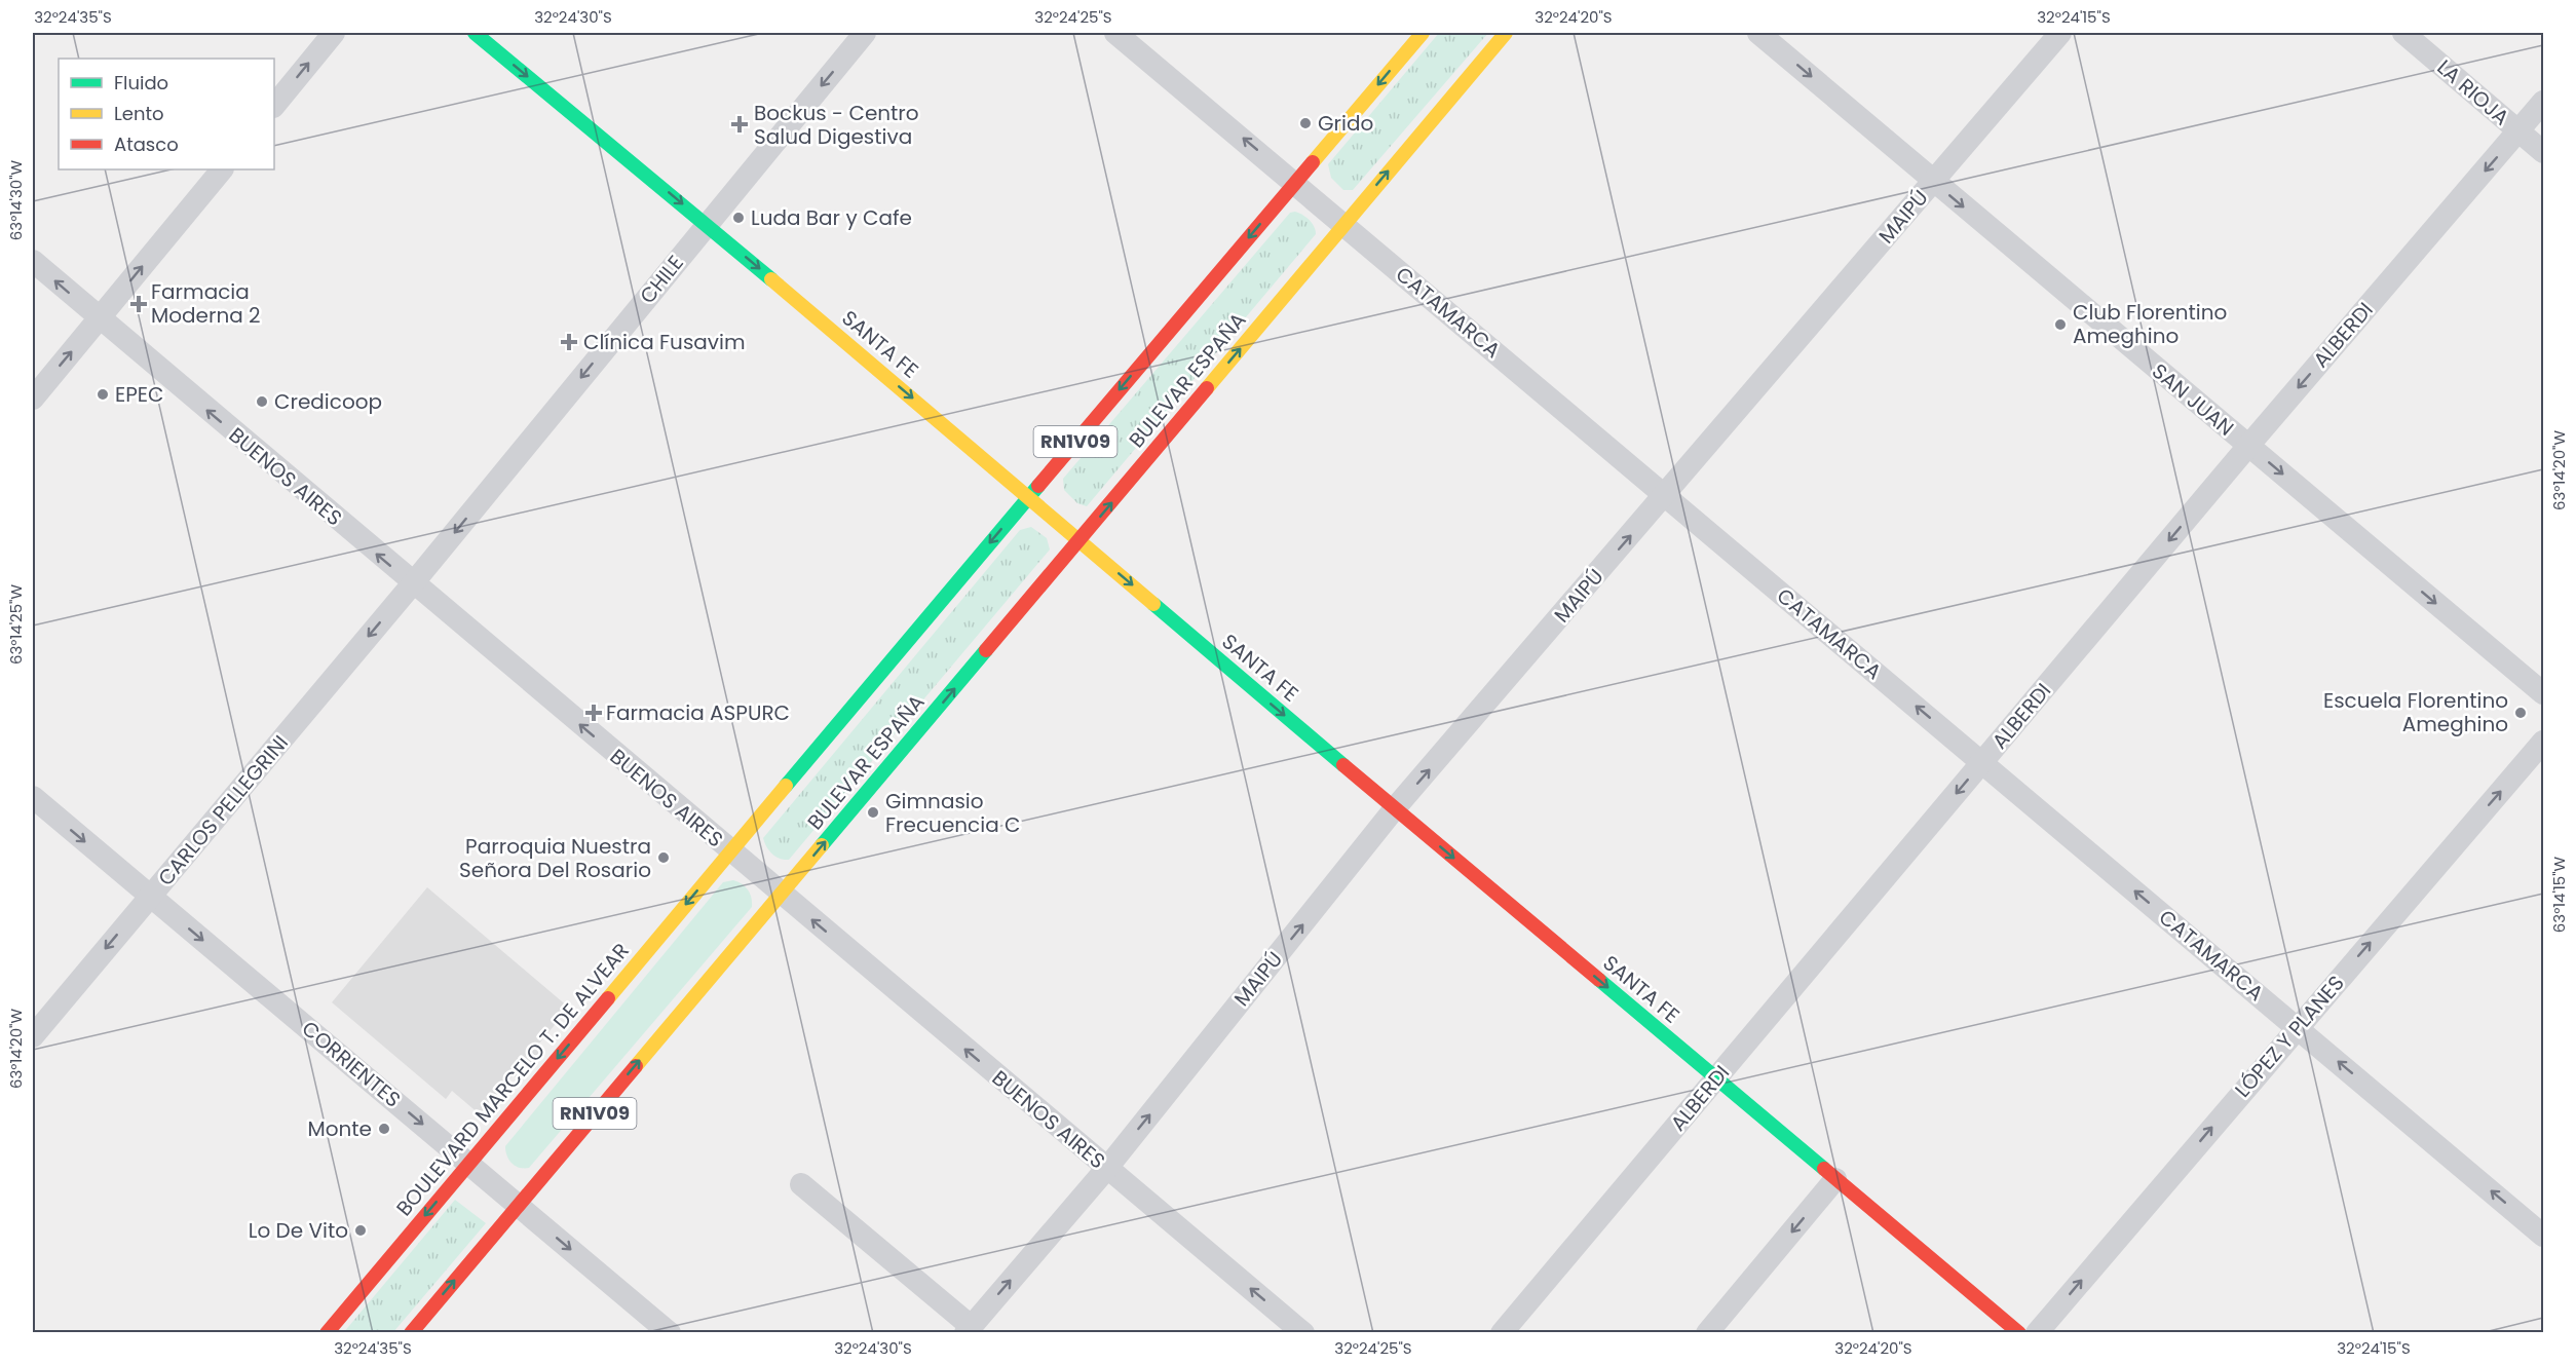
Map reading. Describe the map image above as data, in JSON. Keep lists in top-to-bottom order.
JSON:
{
  "streets": {
    "main road": [
      "SANTA FE",
      "BULEVAR ESPAÑA",
      "RN1V09",
      "BOULEVARD MARCELO T. DE ALVEAR"
    ],
    "street": [
      "LA RIOJA",
      "MAIPÚ",
      "CHILE",
      "CATAMARCA",
      "ALBERDI",
      "SAN JUAN",
      "BUENOS AIRES",
      "CARLOS PELLEGRINI",
      "LÓPEZ Y PLANES",
      "CORRIENTES"
    ]
  },
  "crossings": [
    ["LA RIOJA", "ALBERDI"],
    ["MAIPÚ", "CATAMARCA"],
    ["MAIPÚ", "SANTA FE"],
    ["MAIPÚ", "SAN JUAN"],
    ["MAIPÚ", "BUENOS AIRES"],
    ["CHILE", "SANTA FE"],
    ["CHILE", "BUENOS AIRES"],
    ["CHILE", "CARLOS PELLEGRINI"],
    ["CATAMARCA", "ALBERDI"],
    ["CATAMARCA", "BULEVAR ESPAÑA"],
    ["CATAMARCA", "RN1V09"],
    ["CATAMARCA", "LÓPEZ Y PLANES"],
    ["ALBERDI", "SANTA FE"],
    ["ALBERDI", "SAN JUAN"],
    ["SANTA FE", "BULEVAR ESPAÑA"],
    ["SANTA FE", "RN1V09"],
    ["BULEVAR ESPAÑA", "RN1V09"],
    ["BULEVAR ESPAÑA", "BUENOS AIRES"],
    ["RN1V09", "BUENOS AIRES"],
    ["RN1V09", "CORRIENTES"],
    ["RN1V09", "BOULEVARD MARCELO T. DE ALVEAR"],
    ["BUENOS AIRES", "CARLOS PELLEGRINI"],
    ["BUENOS AIRES", "BOULEVARD MARCELO T. DE ALVEAR"],
    ["CARLOS PELLEGRINI", "CORRIENTES"],
    ["CORRIENTES", "BOULEVARD MARCELO T. DE ALVEAR"]
  ],
  "one_way": [
    "MAIPÚ",
    "CHILE",
    "CATAMARCA",
    "ALBERDI",
    "SANTA FE",
    "SAN JUAN",
    "BUENOS AIRES",
    "CARLOS PELLEGRINI",
    "LÓPEZ Y PLANES",
    "CORRIENTES"
  ],
  "places": {
    "other": [
      "Grido",
      "Luda Bar y Cafe",
      "Club Florentino Ameghino",
      "EPEC",
      "Credicoop",
      "Escuela Florentino Ameghino",
      "Gimnasio Frecuencia C",
      "Parroquia Nuestra Señora Del Rosario",
      "Monte",
      "Lo De Vito"
    ],
    "health": [
      "Bockus - Centro Salud Digestiva",
      "Farmacia Moderna 2",
      "Clínica Fusavim",
      "Farmacia ASPURC"
    ]
  },
  "legend": ["Fluido", "Lento", "Atasco"],
  "coordinates": [
    "32°24'35\"S",
    "32°24'30\"S",
    "32°24'25\"S",
    "32°24'20\"S",
    "32°24'15\"S",
    "63°14'30\"W",
    "63°14'20\"W",
    "63°14'25\"W",
    "63°14'15\"W"
  ]
}
